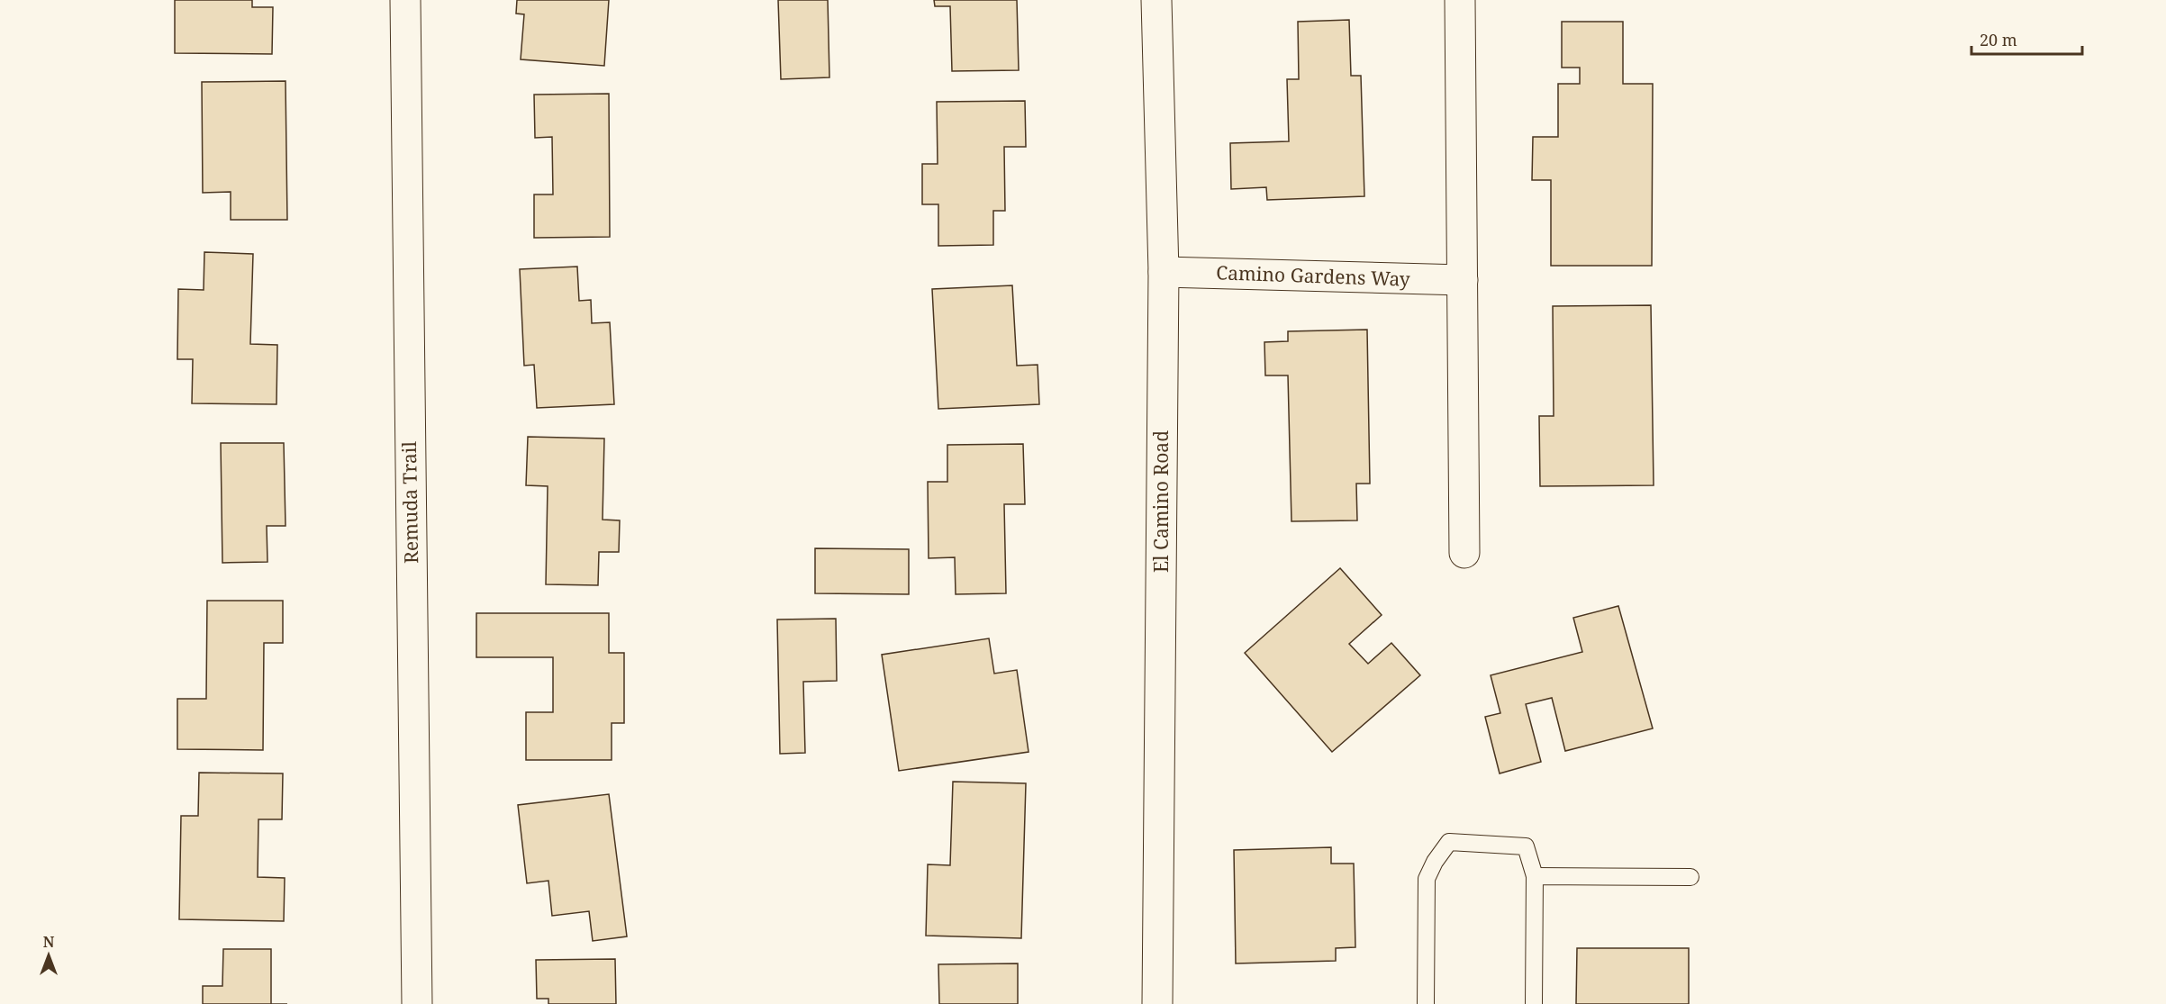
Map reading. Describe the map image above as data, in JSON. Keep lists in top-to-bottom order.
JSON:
{
  "streets": {
    "street": ["Camino Gardens Way", "El Camino Road", "Remuda Trail"]
  },
  "crossings": [
    ["Camino Gardens Way", "El Camino Road"]
  ],
  "scale_bar": "20 m",
  "north": "top"
}
